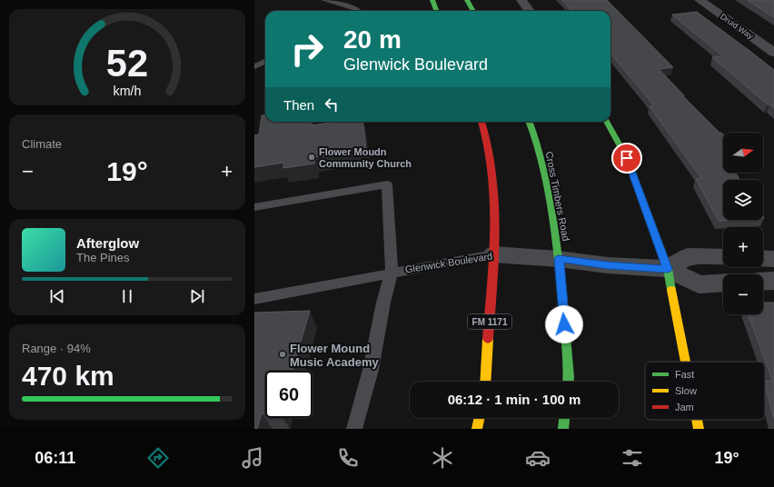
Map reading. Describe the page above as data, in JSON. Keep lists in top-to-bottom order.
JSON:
{
  "streets": {
    "main road": ["Cross Timbers Road", "FM 1171"],
    "street": ["Druid Way", "Glenwick Boulevard"]
  },
  "crossings": [
    ["Cross Timbers Road", "Glenwick Boulevard"],
    ["Glenwick Boulevard", "FM 1171"]
  ],
  "places": ["Flower Moudn Community Church", "Flower Mound Music Academy"],
  "legend": ["Fast", "Slow", "Jam"],
  "north": "right",
  "page": {
    "turn": ["20 m", "Glenwick Boulevard"],
    "then": "Then",
    "tile": [
      "Climate",
      ["Range · 94%", "470 km"]
    ],
    "map_buttons": ["+", "−"],
    "heat": ["−", "19°", "+"],
    "song": ["Afterglow", "The Pines"],
    "limit": "60",
    "trip": "06:12 · 1 min · 100 m",
    "tabs": ["06:11", "19°"],
    "gauge": ["52", "km/h"]
  }
}
